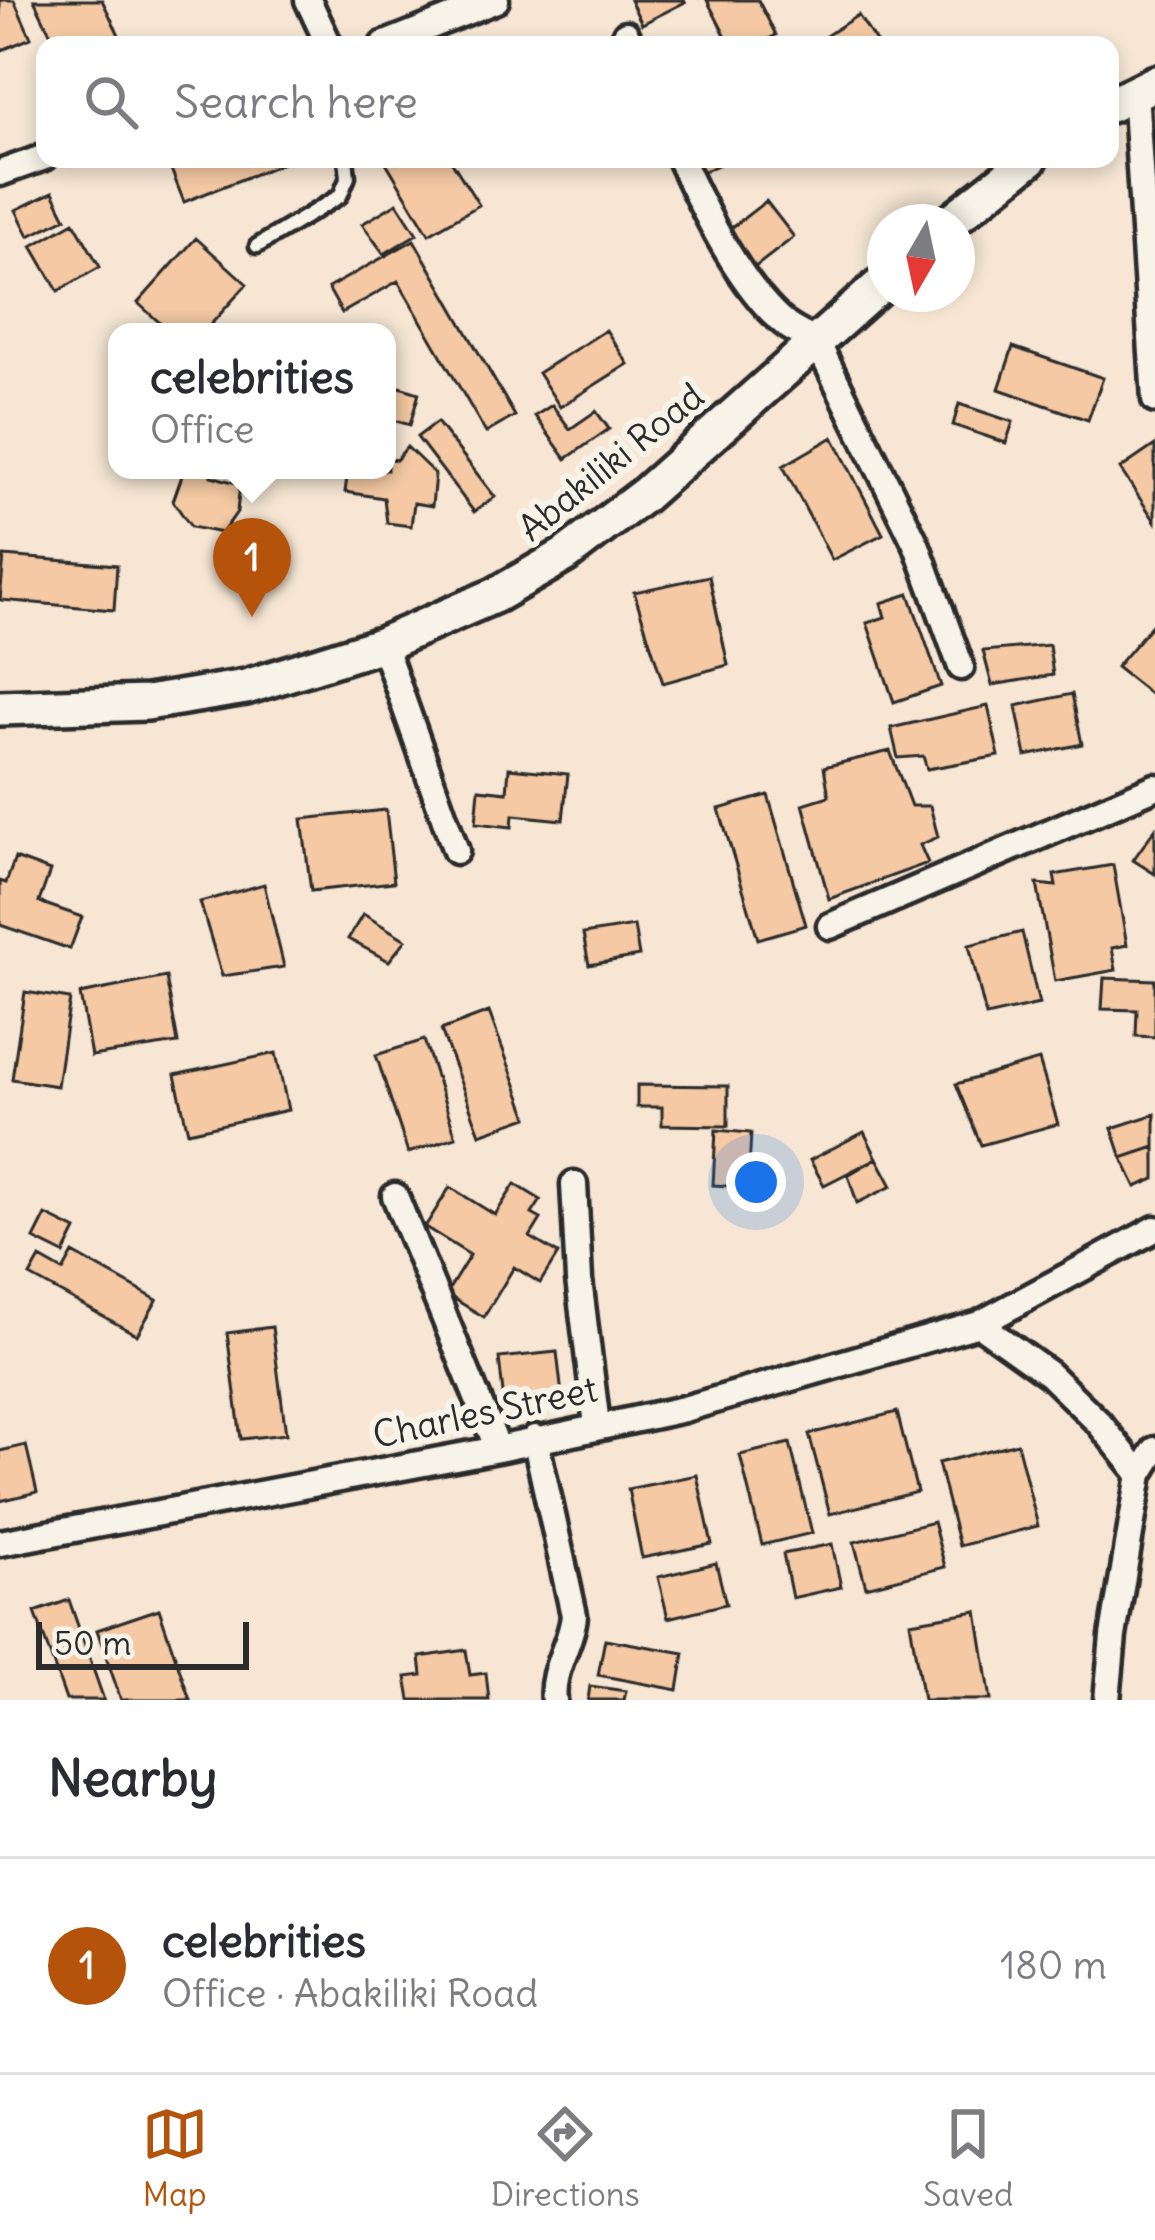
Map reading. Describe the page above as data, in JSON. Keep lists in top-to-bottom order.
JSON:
{
  "streets": {
    "main road": ["Abakiliki Road"],
    "street": ["Charles Street"]
  },
  "scale_bar": "50 m",
  "north": "bottom",
  "page": {
    "search": "Search here",
    "popup": ["celebrities", "Office"],
    "pins": "1",
    "scale": "50 m",
    "heading": "Nearby",
    "list": [
      {
        "mark": "1",
        "name": "celebrities",
        "note": "Office · Abakiliki Road",
        "value": "180 m"
      }
    ],
    "nav": ["Map", "Directions", "Saved"]
  }
}
